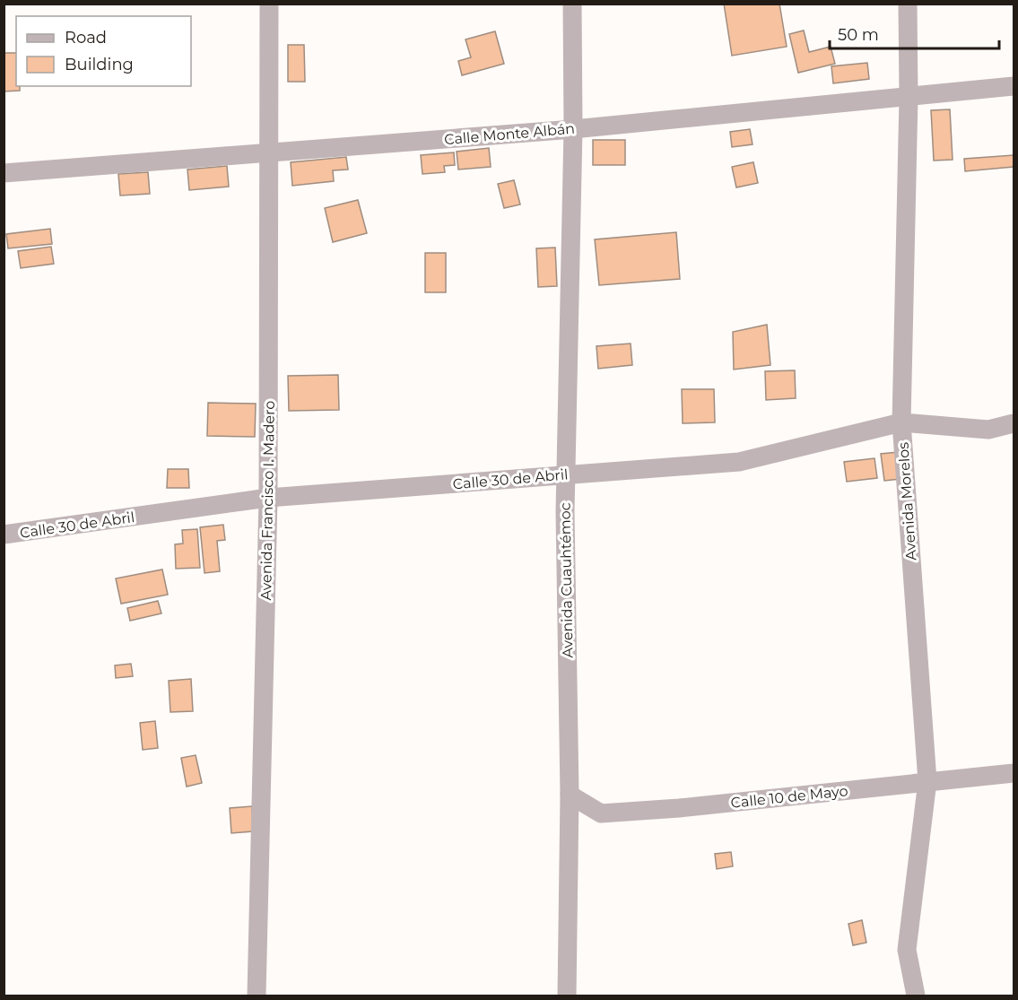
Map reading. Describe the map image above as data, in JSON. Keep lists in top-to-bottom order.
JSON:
{
  "streets": {
    "street": [
      "Calle Monte Albán",
      "Calle 30 de Abril",
      "Avenida Francisco I. Madero",
      "Avenida Morelos",
      "Avenida Cuauhtémoc",
      "Calle 10 de Mayo"
    ]
  },
  "crossings": [
    ["Calle Monte Albán", "Avenida Francisco I. Madero"],
    ["Calle Monte Albán", "Avenida Morelos"],
    ["Calle Monte Albán", "Avenida Cuauhtémoc"],
    ["Calle 30 de Abril", "Avenida Francisco I. Madero"],
    ["Calle 30 de Abril", "Avenida Morelos"],
    ["Calle 30 de Abril", "Avenida Cuauhtémoc"],
    ["Avenida Morelos", "Calle 10 de Mayo"],
    ["Avenida Cuauhtémoc", "Calle 10 de Mayo"]
  ],
  "legend": ["Road", "Building"],
  "scale_bar": "50 m"
}
